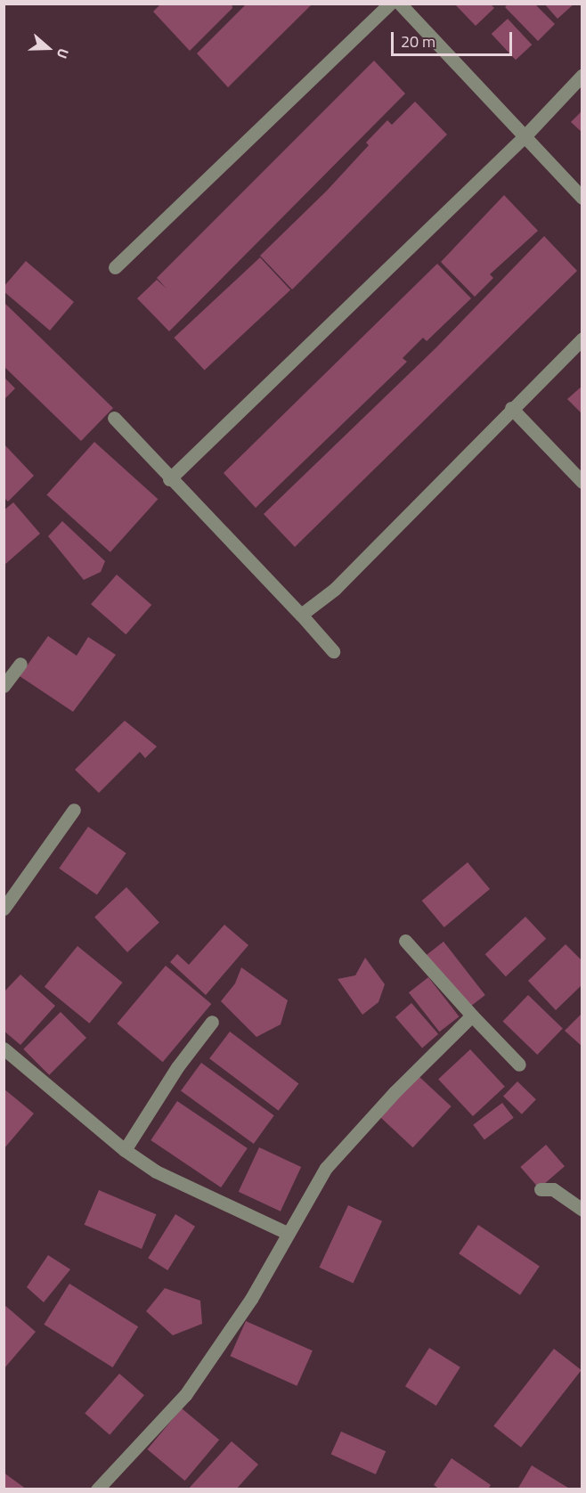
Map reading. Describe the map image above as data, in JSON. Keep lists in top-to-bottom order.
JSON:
{
  "scale_bar": "20 m",
  "north": "right"
}
